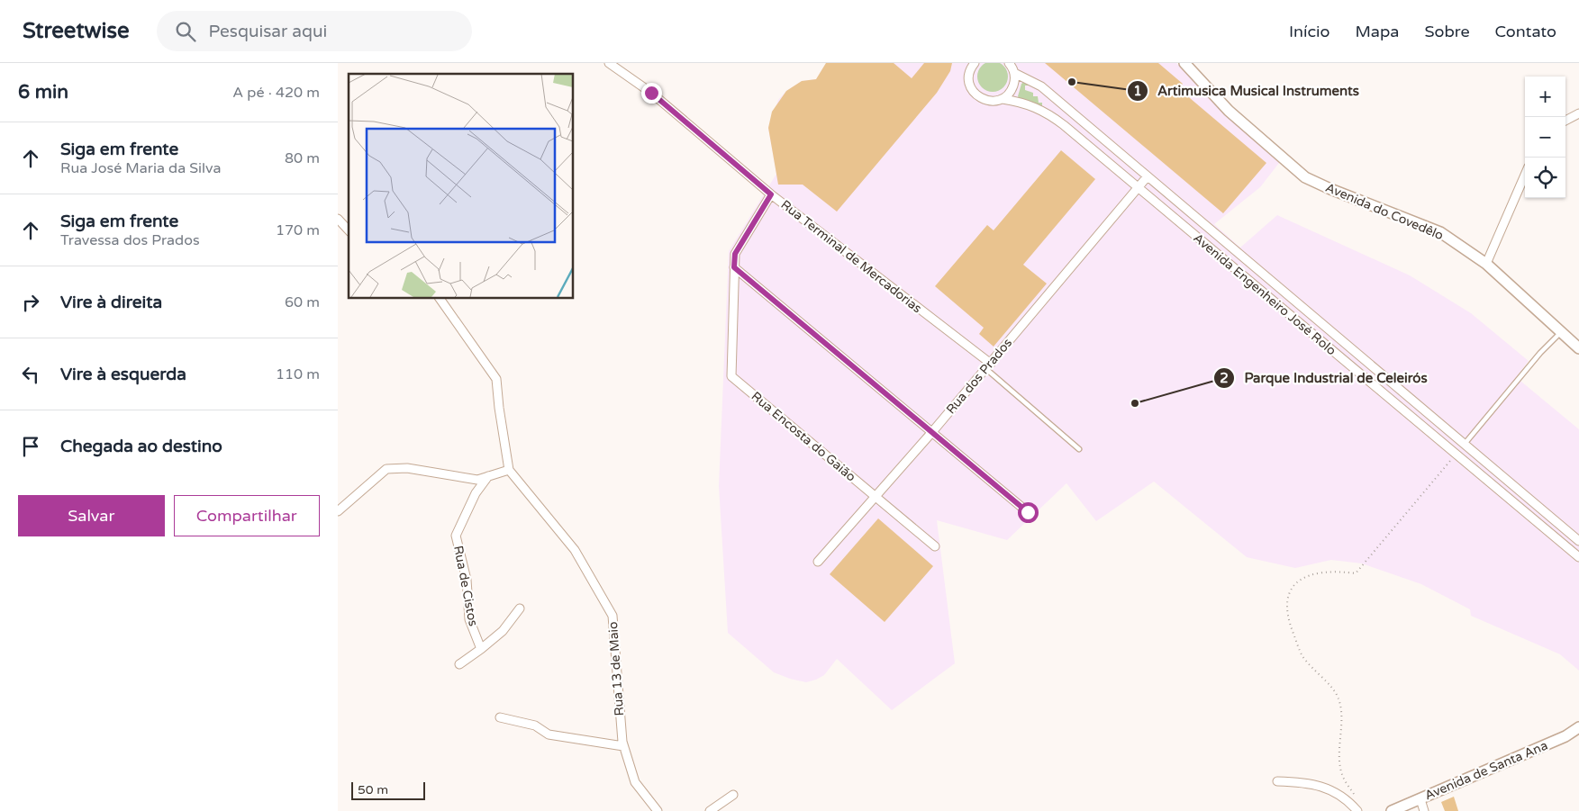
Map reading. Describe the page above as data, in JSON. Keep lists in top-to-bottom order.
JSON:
{
  "streets": {
    "street": [
      "Avenida do Covedêlo",
      "Rua Terminal de Mercadorias",
      "Avenida Engenheiro José Rolo",
      "Rua dos Prados",
      "Rua Encosta do Gaião",
      "Rua de Cistos",
      "Rua 13 de Maio",
      "Avenida de Santa Ana"
    ]
  },
  "crossings": [
    ["Rua Terminal de Mercadorias", "Rua dos Prados"],
    ["Avenida Engenheiro José Rolo", "Rua dos Prados"],
    ["Rua dos Prados", "Rua Encosta do Gaião"]
  ],
  "places": ["Artimusica Musical Instruments", "Parque Industrial de Celeirós"],
  "scale_bar": "50 m",
  "page": {
    "header": "Streetwise",
    "search": "Pesquisar aqui",
    "nav": [
      "Início",
      "Mapa",
      "Sobre",
      "Contato"
    ],
    "heading": ["6 min", "A pé · 420 m"],
    "map_buttons": ["+", "−"],
    "list": [
      ["Siga em frente", "Rua José Maria da Silva", "80 m"],
      ["Siga em frente", "Travessa dos Prados", "170 m"],
      ["Vire à direita", "60 m"],
      ["Vire à esquerda", "110 m"],
      "Chegada ao destino"
    ],
    "buttons": ["Salvar", "Compartilhar"],
    "scale": "50 m"
  }
}
